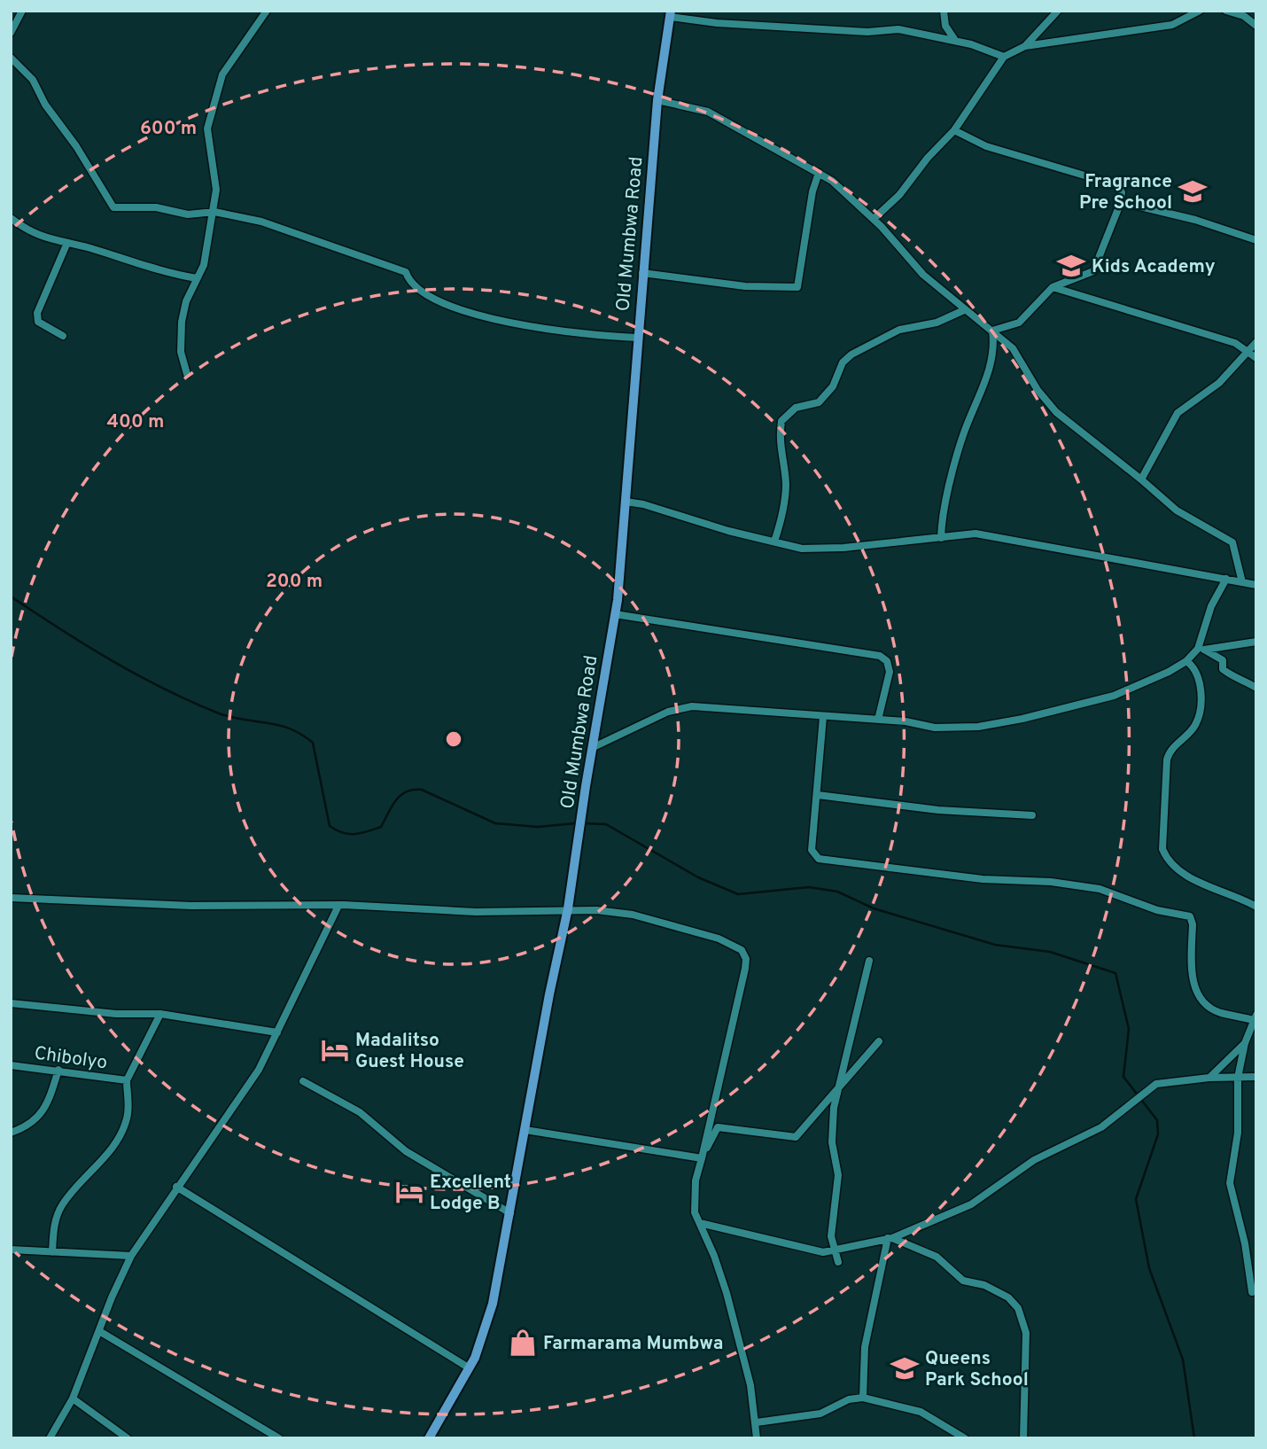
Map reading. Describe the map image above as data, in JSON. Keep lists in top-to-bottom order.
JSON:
{
  "streets": {
    "main road": ["Old Mumbwa Road"],
    "street": ["Chibolyo"]
  },
  "places": {
    "school or university": ["Fragrance Pre School", "Kids Academy", "Queens Park School"],
    "hotel": ["Madalitso Guest House", "Excellent Lodge B"],
    "shop": ["Farmarama Mumbwa"]
  },
  "rings": ["600 m", "400 m", "200 m"]
}
